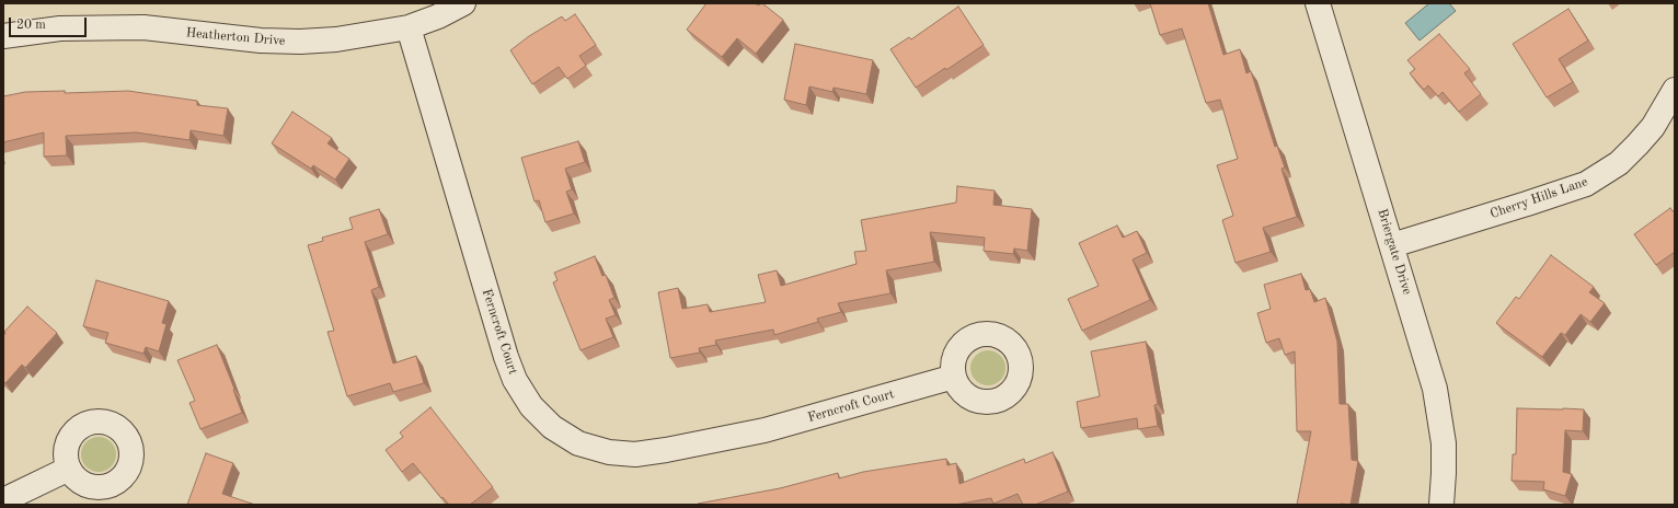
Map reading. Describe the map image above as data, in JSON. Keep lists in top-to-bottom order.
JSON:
{
  "streets": {
    "street": [
      "Heatherton Drive",
      "Cherry Hills Lane",
      "Briergate Drive",
      "Ferncroft Court"
    ]
  },
  "crossings": [
    ["Heatherton Drive", "Ferncroft Court"],
    ["Cherry Hills Lane", "Briergate Drive"]
  ],
  "scale_bar": "20 m"
}
